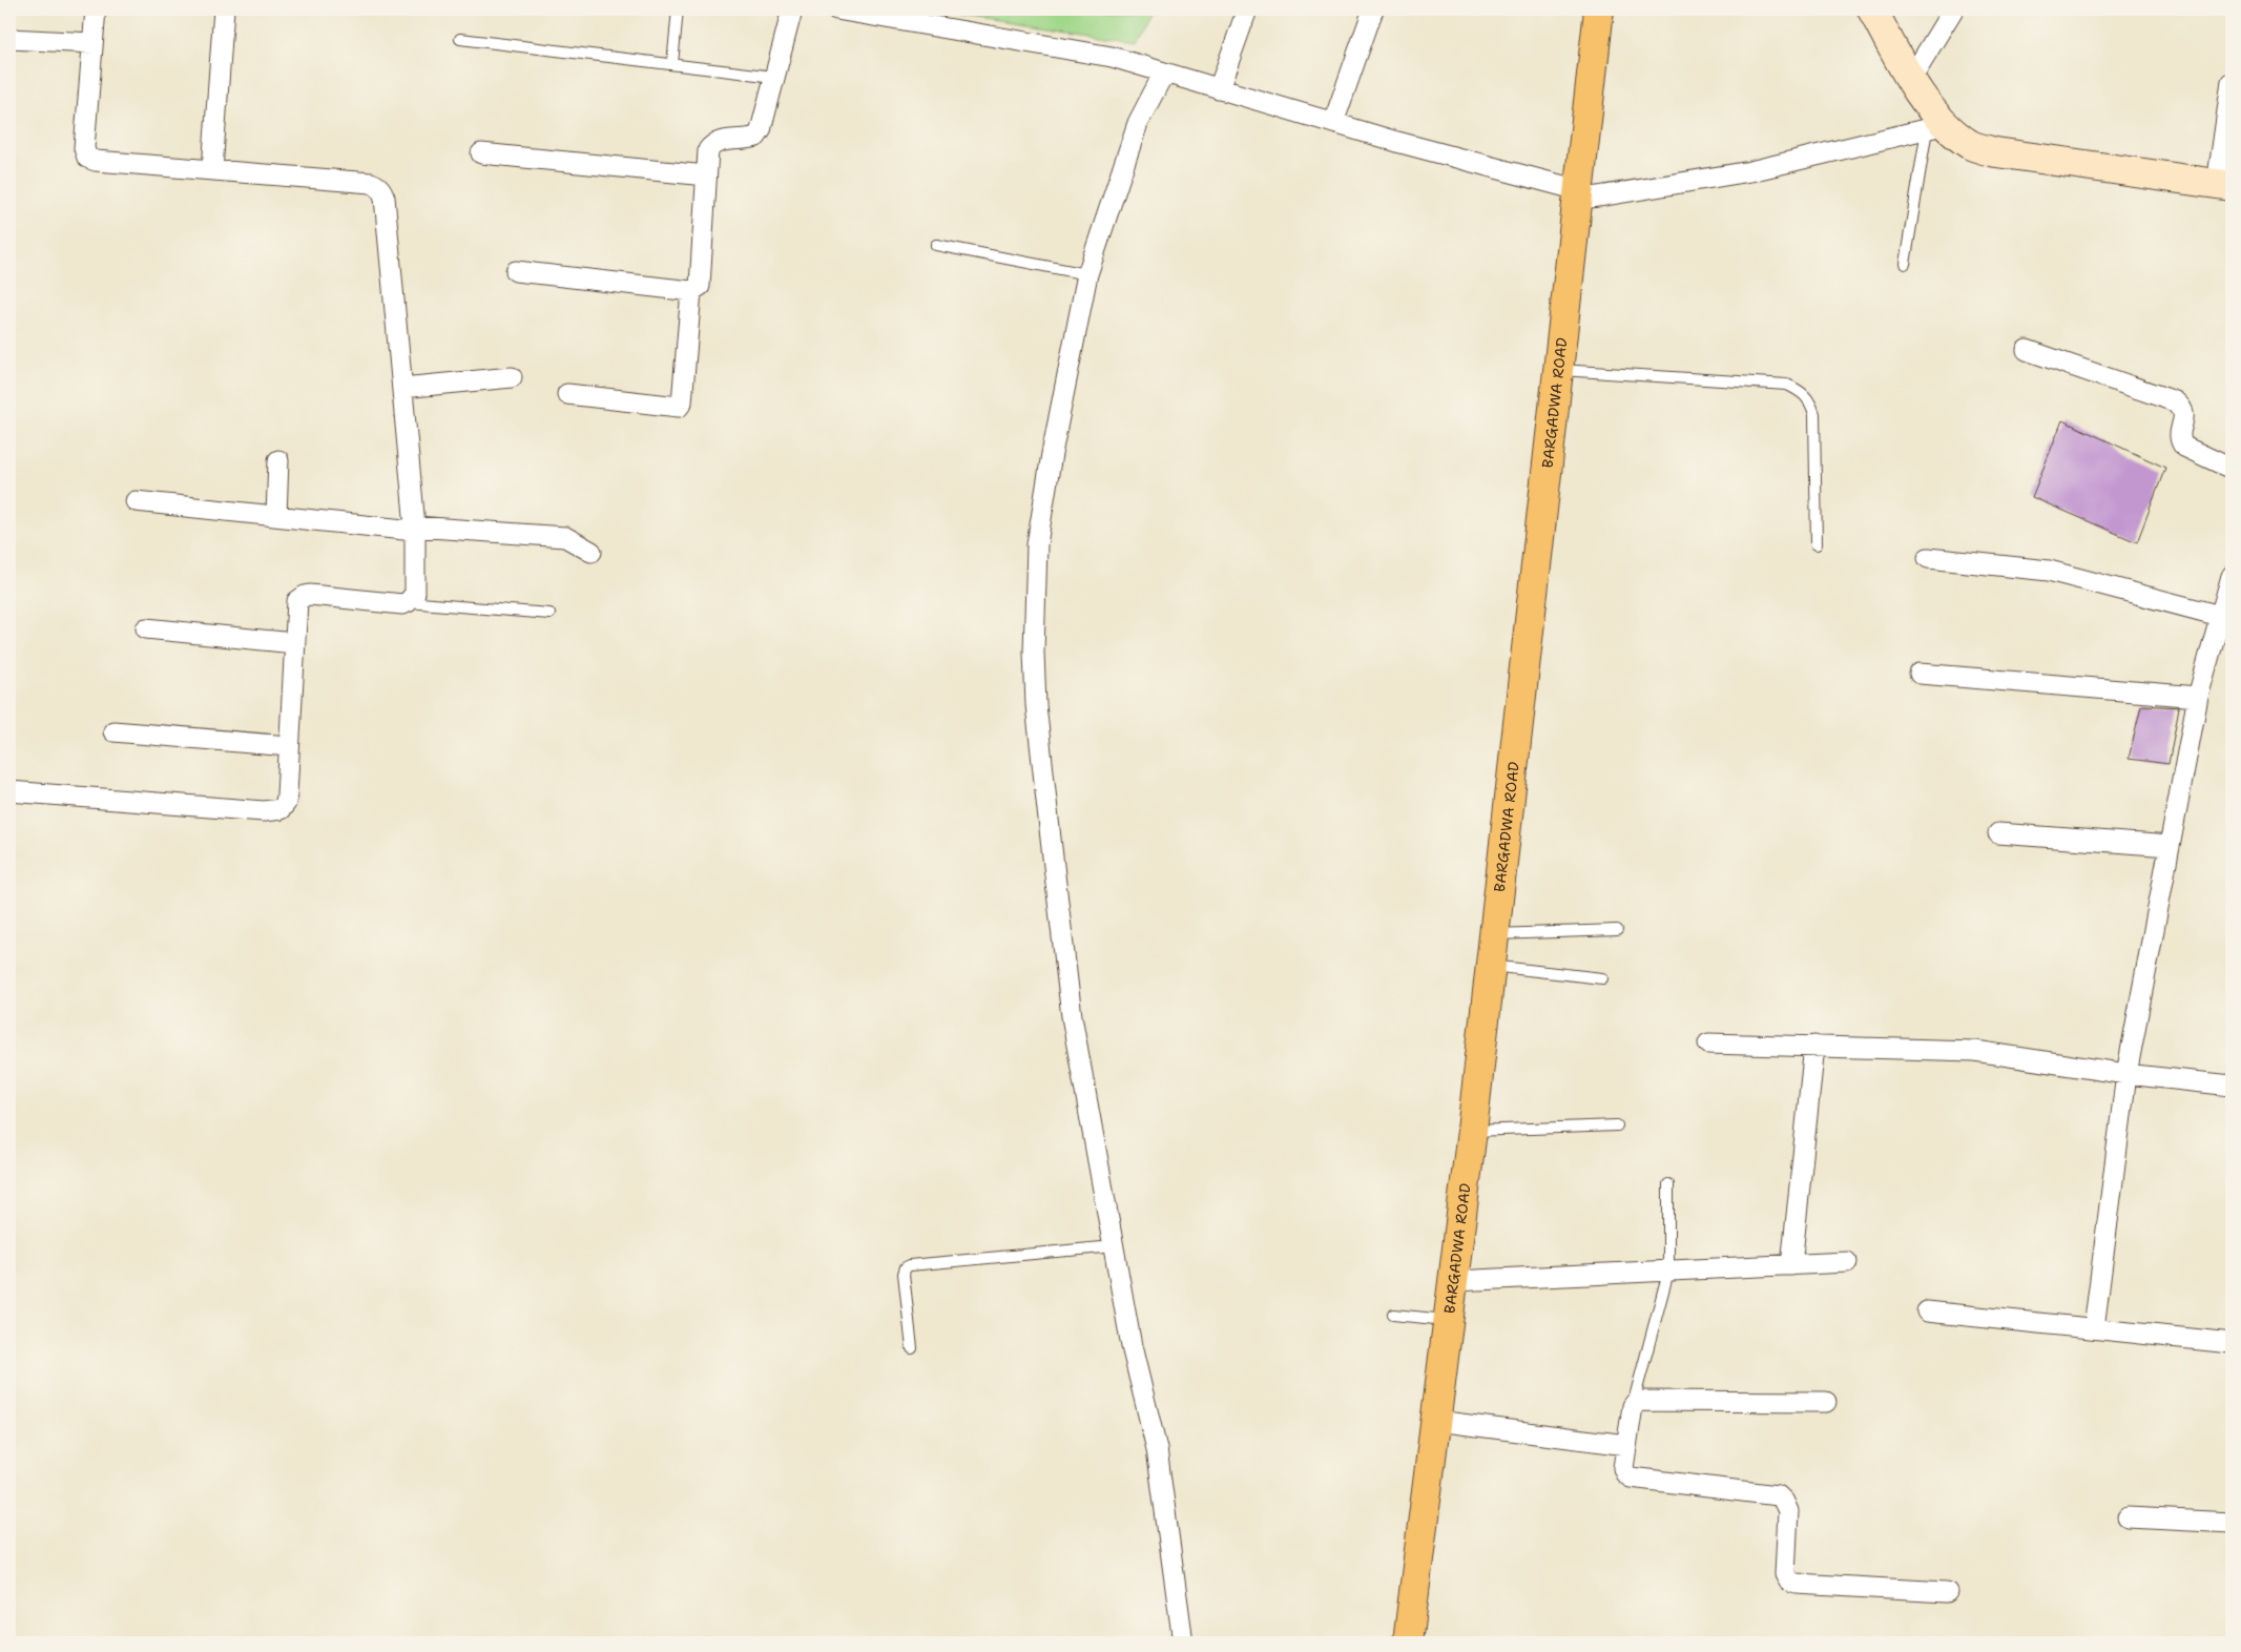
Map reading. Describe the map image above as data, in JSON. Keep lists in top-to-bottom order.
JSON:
{
  "streets": {
    "main road": ["BARGADWA ROAD"]
  }
}
